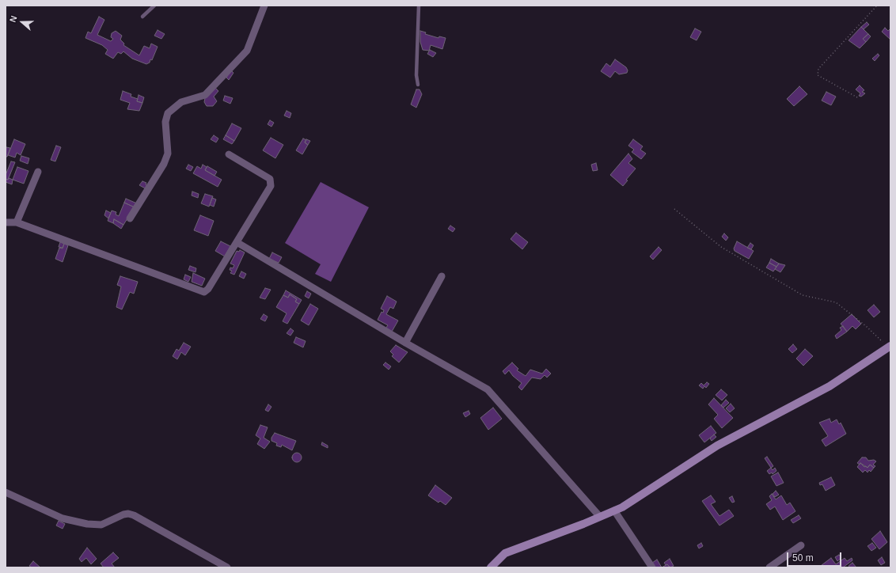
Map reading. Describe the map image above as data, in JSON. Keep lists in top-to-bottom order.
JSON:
{
  "scale_bar": "50 m",
  "north": "left"
}
